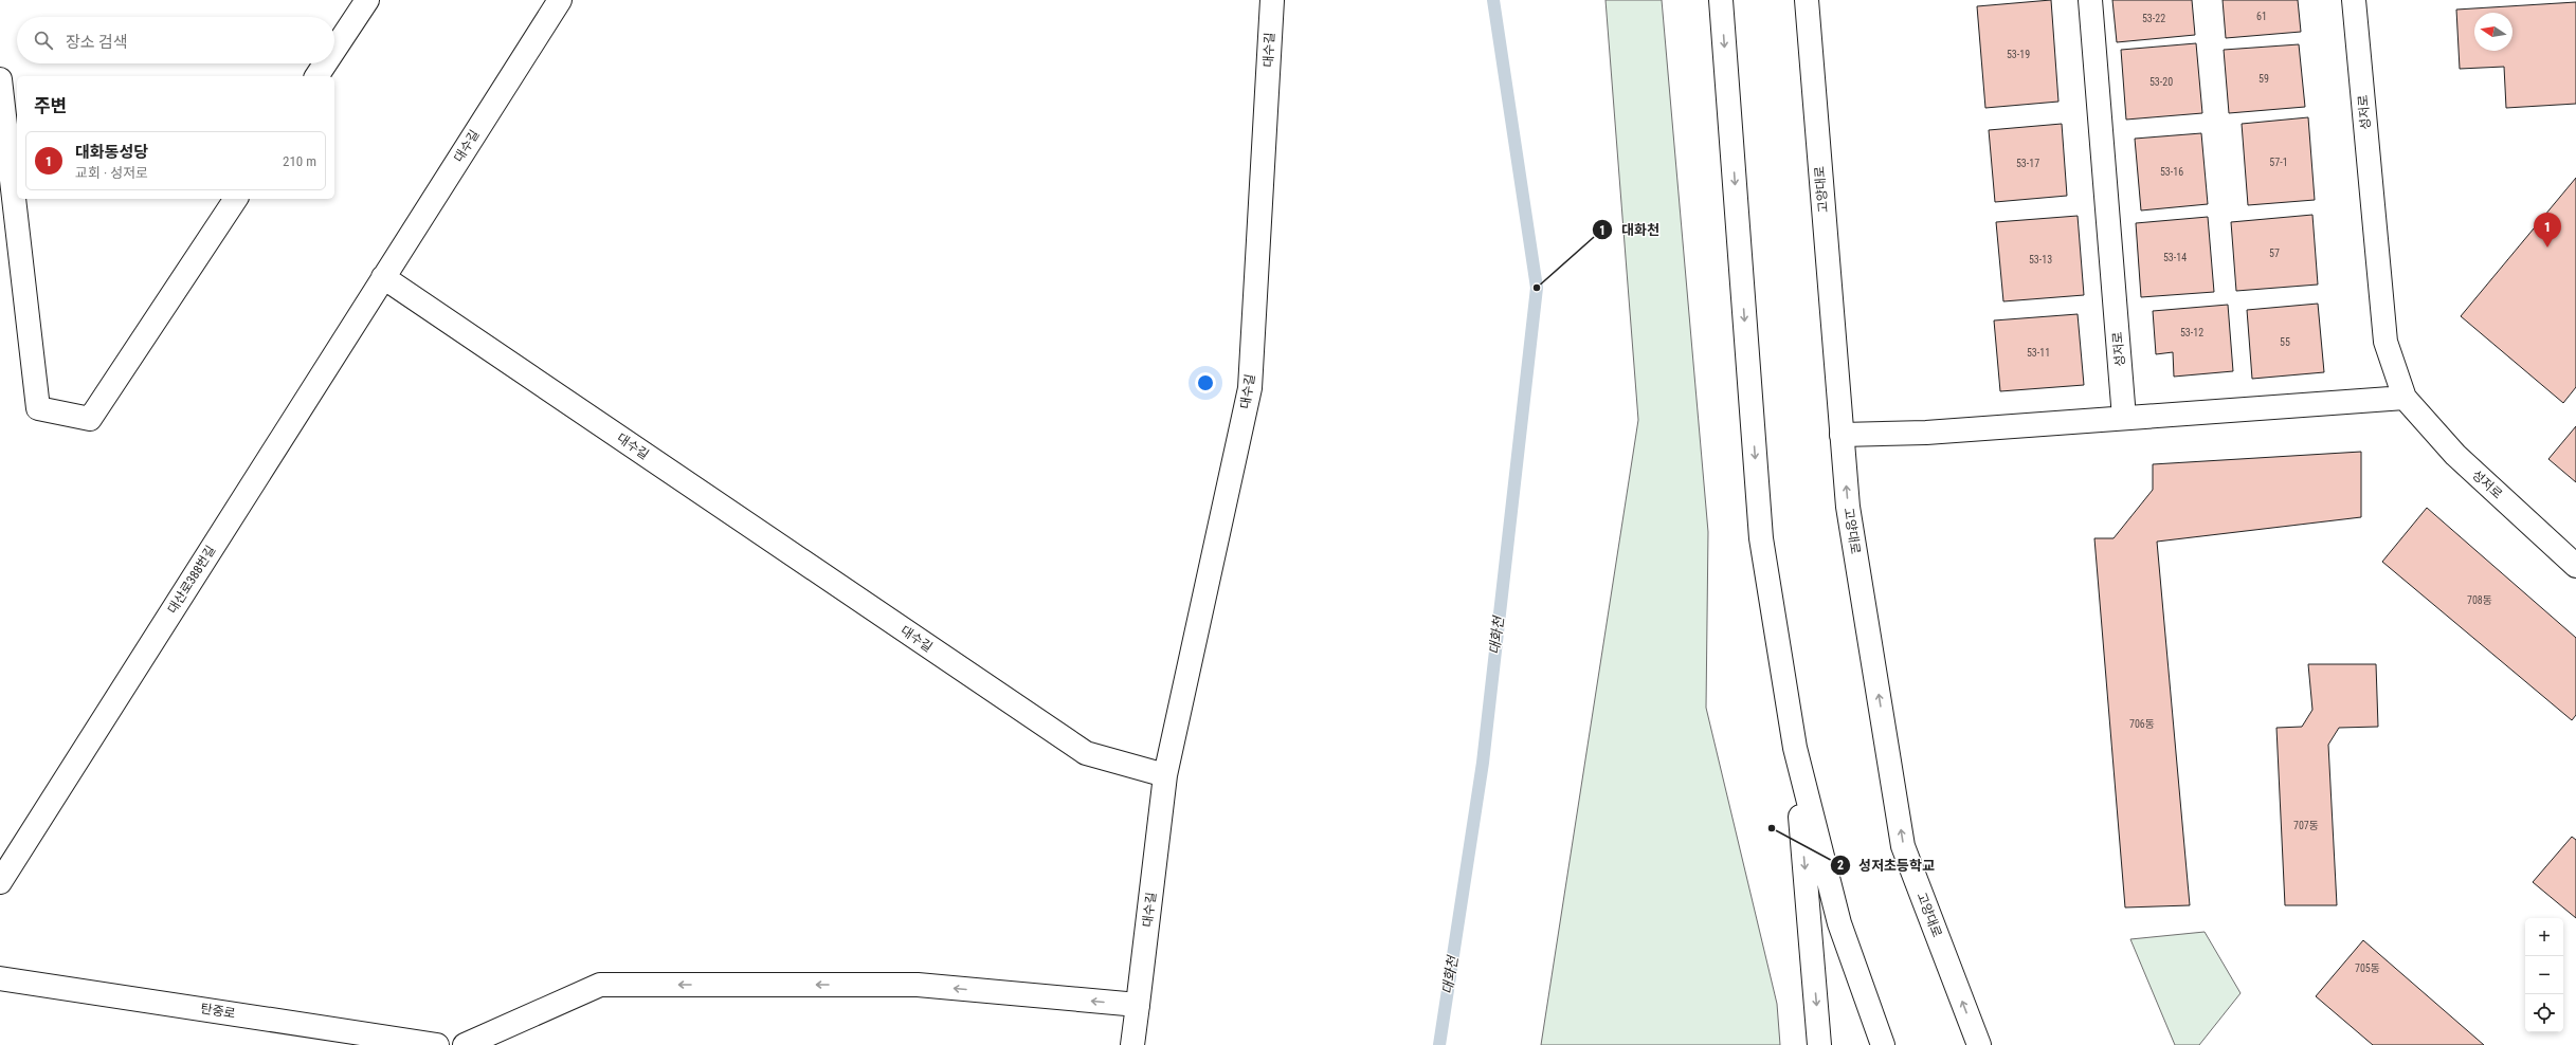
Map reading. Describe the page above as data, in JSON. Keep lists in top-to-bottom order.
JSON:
{
  "streets": {
    "street": [
      "대수길",
      "성저로",
      "고양대로",
      "대산로388번길",
      "탄중로"
    ]
  },
  "crossings": [
    ["대수길", "대산로388번길"]
  ],
  "water": ["대화천"],
  "places": ["대화천", "성저초등학교"],
  "house_numbers": [
    "61",
    "53-22",
    "53-19",
    "59",
    "53-20",
    "57-1",
    "53-17",
    "53-16",
    "57",
    "53-14",
    "53-13",
    "53-12",
    "55",
    "53-11",
    "708동",
    "706동",
    "707동",
    "705동"
  ],
  "north": "left",
  "page": {
    "search": "장소 검색",
    "heading": "주변",
    "list": [
      {
        "mark": "1",
        "name": "대화동성당",
        "note": "교회 · 성저로",
        "value": "210 m"
      }
    ],
    "pins": "1",
    "map_buttons": ["+", "−"]
  }
}
